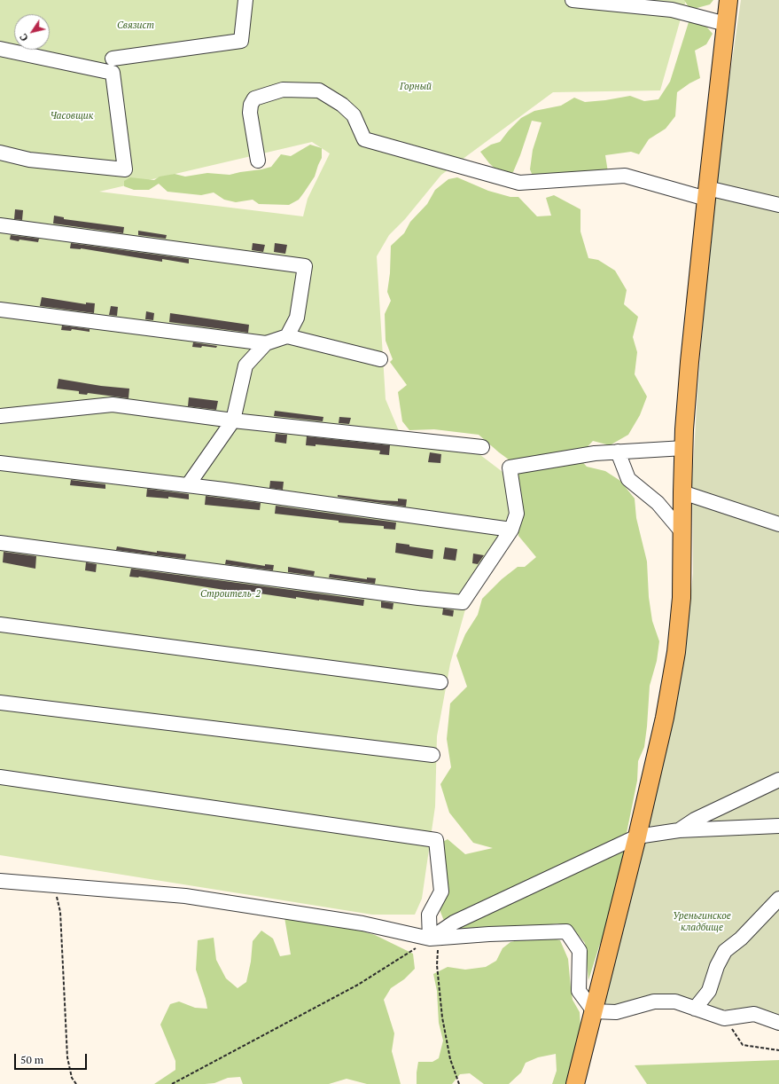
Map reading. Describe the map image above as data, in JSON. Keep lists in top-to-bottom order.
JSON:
{
  "parks": [
    "Связист",
    "Горный",
    "Часовщик",
    "Строитель-2",
    "Уреньгинское кладбище"
  ],
  "scale_bar": "50 m",
  "north": "bottom left"
}
